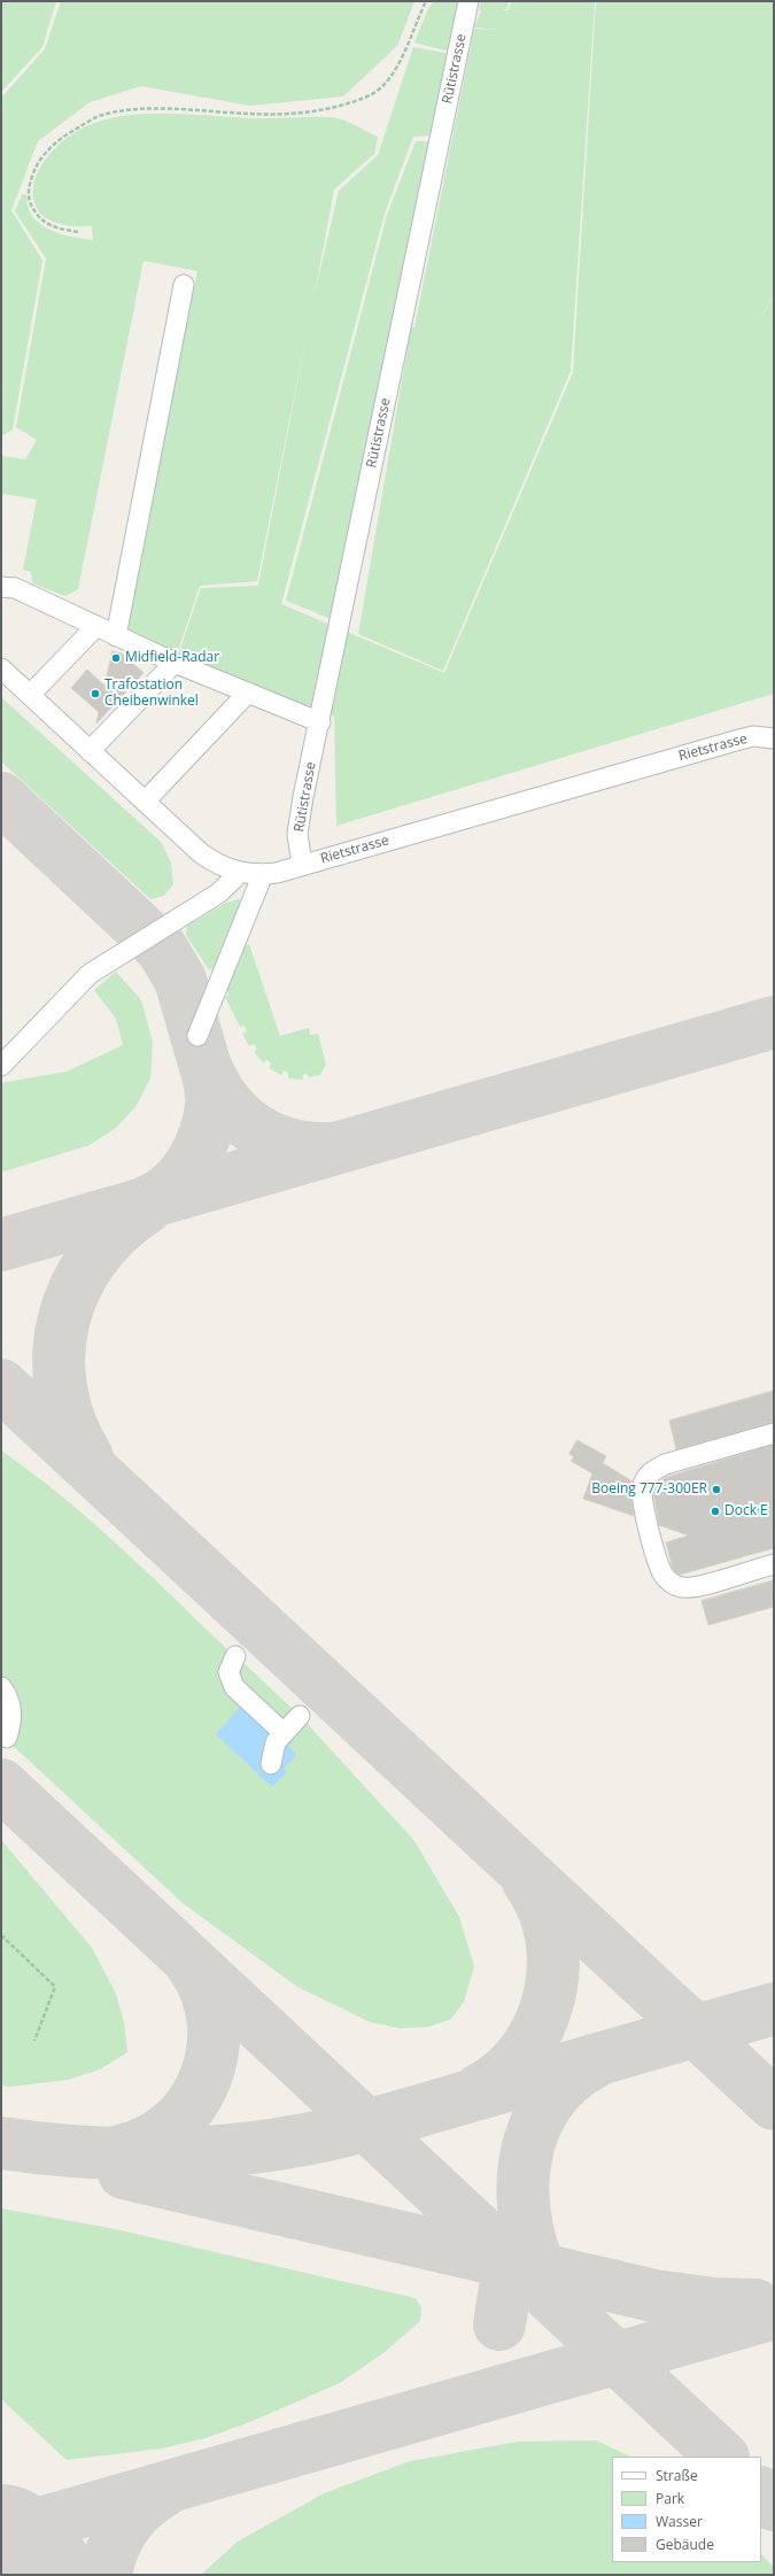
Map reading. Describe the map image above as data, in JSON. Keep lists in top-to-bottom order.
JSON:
{
  "streets": {
    "lane": ["Rütistrasse", "Rietstrasse"]
  },
  "crossings": [
    ["Rütistrasse", "Rietstrasse"]
  ],
  "places": [
    "Midfield-Radar",
    "Trafostation Cheibenwinkel",
    "Boeing 777-300ER",
    "Dock E"
  ],
  "legend": [
    "Straße",
    "Park",
    "Wasser",
    "Gebäude"
  ]
}
